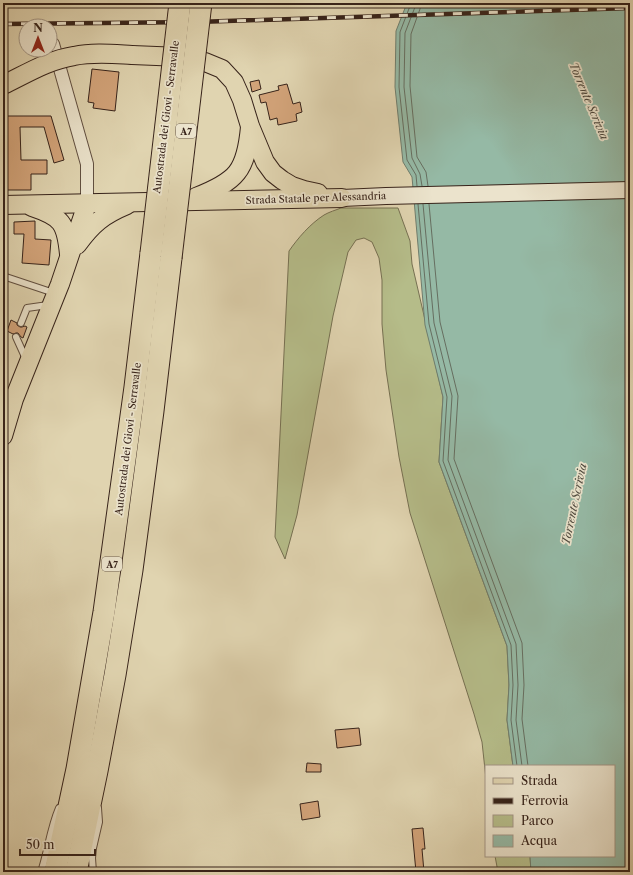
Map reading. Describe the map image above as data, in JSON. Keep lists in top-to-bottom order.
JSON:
{
  "streets": {
    "highway": ["Autostrada dei Giovi - Serravalle", "A7"],
    "main road": ["Strada Statale per Alessandria"]
  },
  "water": ["Torrente Scrivia"],
  "legend": [
    "Strada",
    "Ferrovia",
    "Parco",
    "Acqua"
  ],
  "scale_bar": "50 m",
  "north": "top"
}
